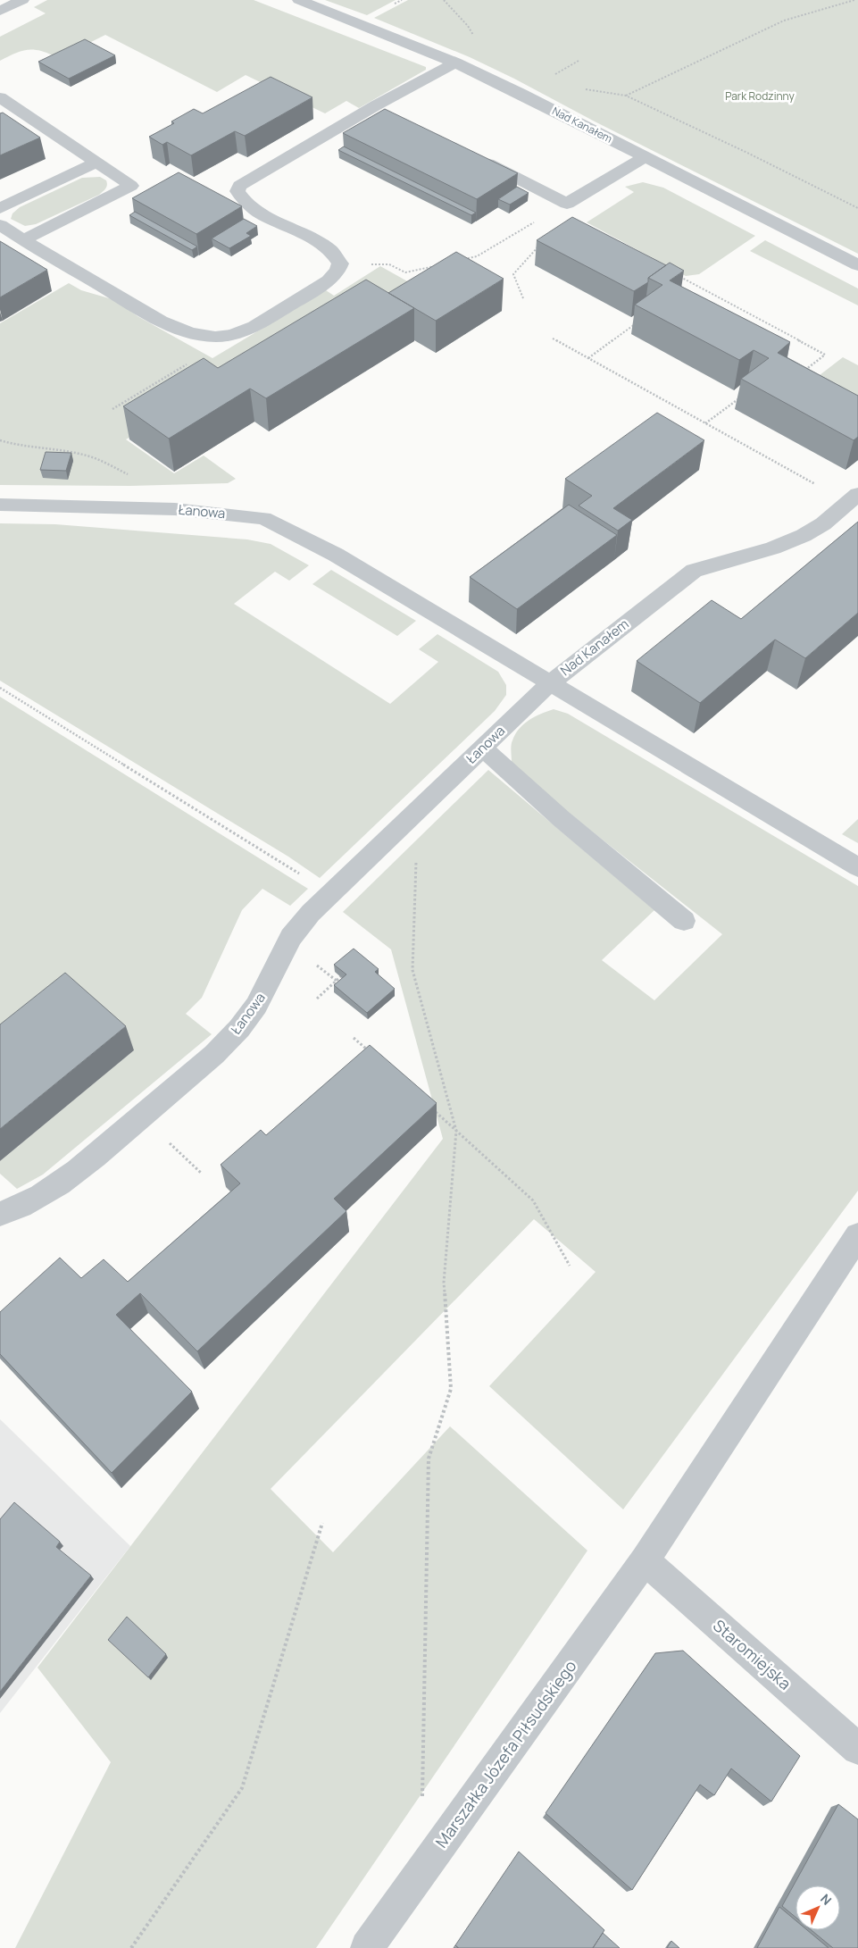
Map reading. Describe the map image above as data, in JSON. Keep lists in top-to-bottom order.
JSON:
{
  "streets": {
    "street": [
      "Nad Kanałem",
      "Łanowa",
      "Staromiejska",
      "Marszałka Józefa Piłsudskiego"
    ]
  },
  "crossings": [
    ["Nad Kanałem", "Łanowa"],
    ["Staromiejska", "Marszałka Józefa Piłsudskiego"]
  ],
  "parks": ["Park Rodzinny"],
  "north": "top right"
}
